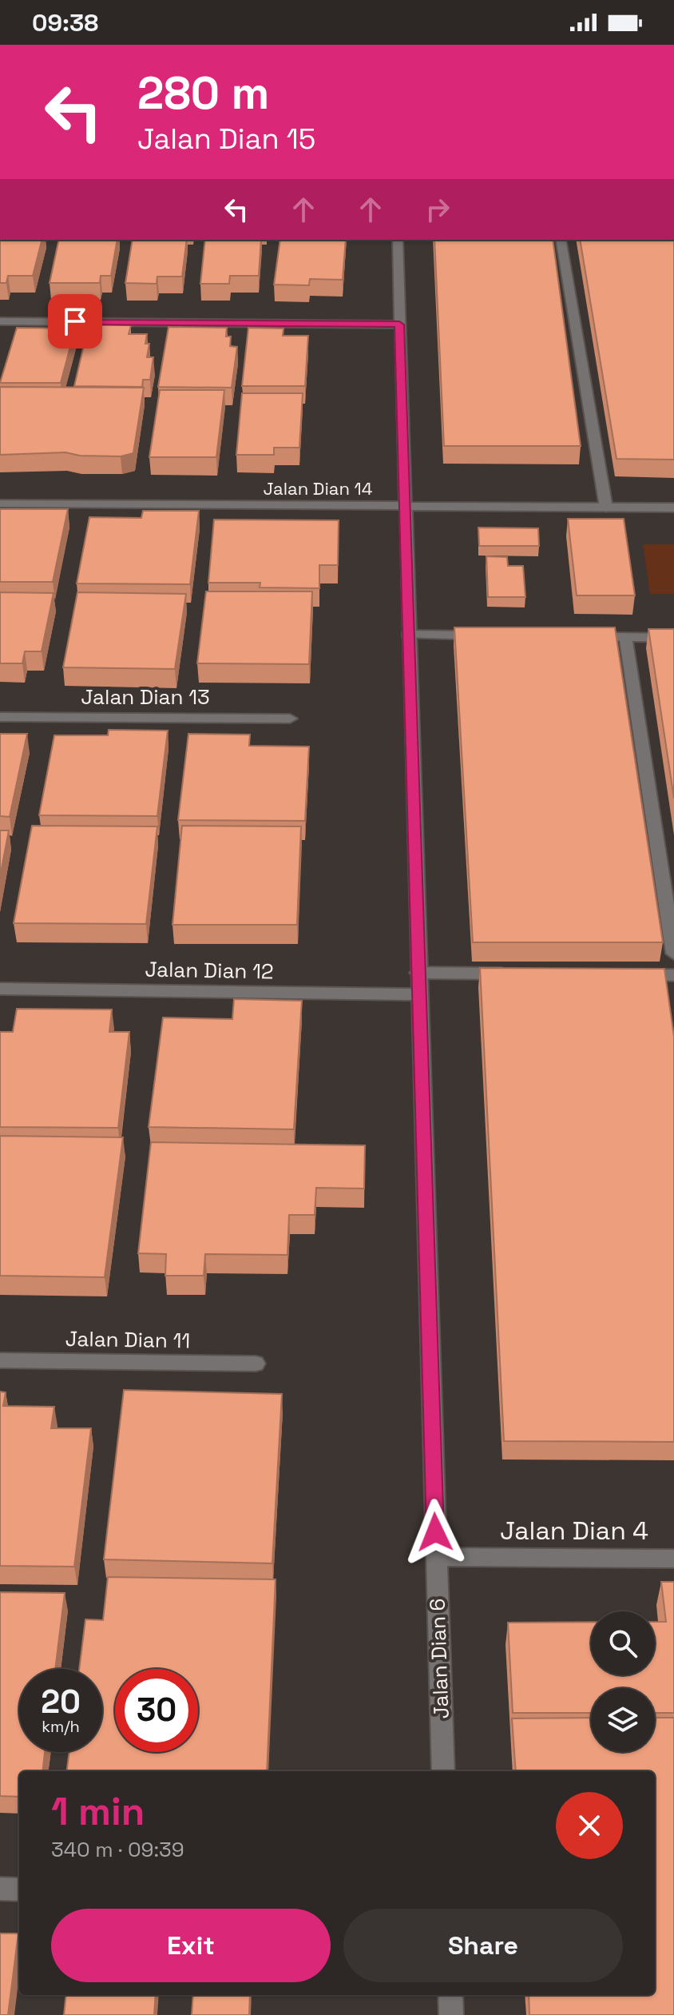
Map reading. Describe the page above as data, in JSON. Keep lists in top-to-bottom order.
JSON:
{
  "streets": {
    "street": [
      "Jalan Dian 14",
      "Jalan Dian 13",
      "Jalan Dian 12",
      "Jalan Dian 11",
      "Jalan Dian 4",
      "Jalan Dian 6"
    ]
  },
  "crossings": [
    ["Jalan Dian 14", "Jalan Dian 6"],
    ["Jalan Dian 12", "Jalan Dian 6"],
    ["Jalan Dian 4", "Jalan Dian 6"]
  ],
  "page": {
    "status": "09:38",
    "turn": ["280 m", "Jalan Dian 15"],
    "speed": "20 km/h",
    "limit": "30",
    "heading": ["1 min", "340 m · 09:39"],
    "buttons": ["Exit", "Share"]
  }
}
